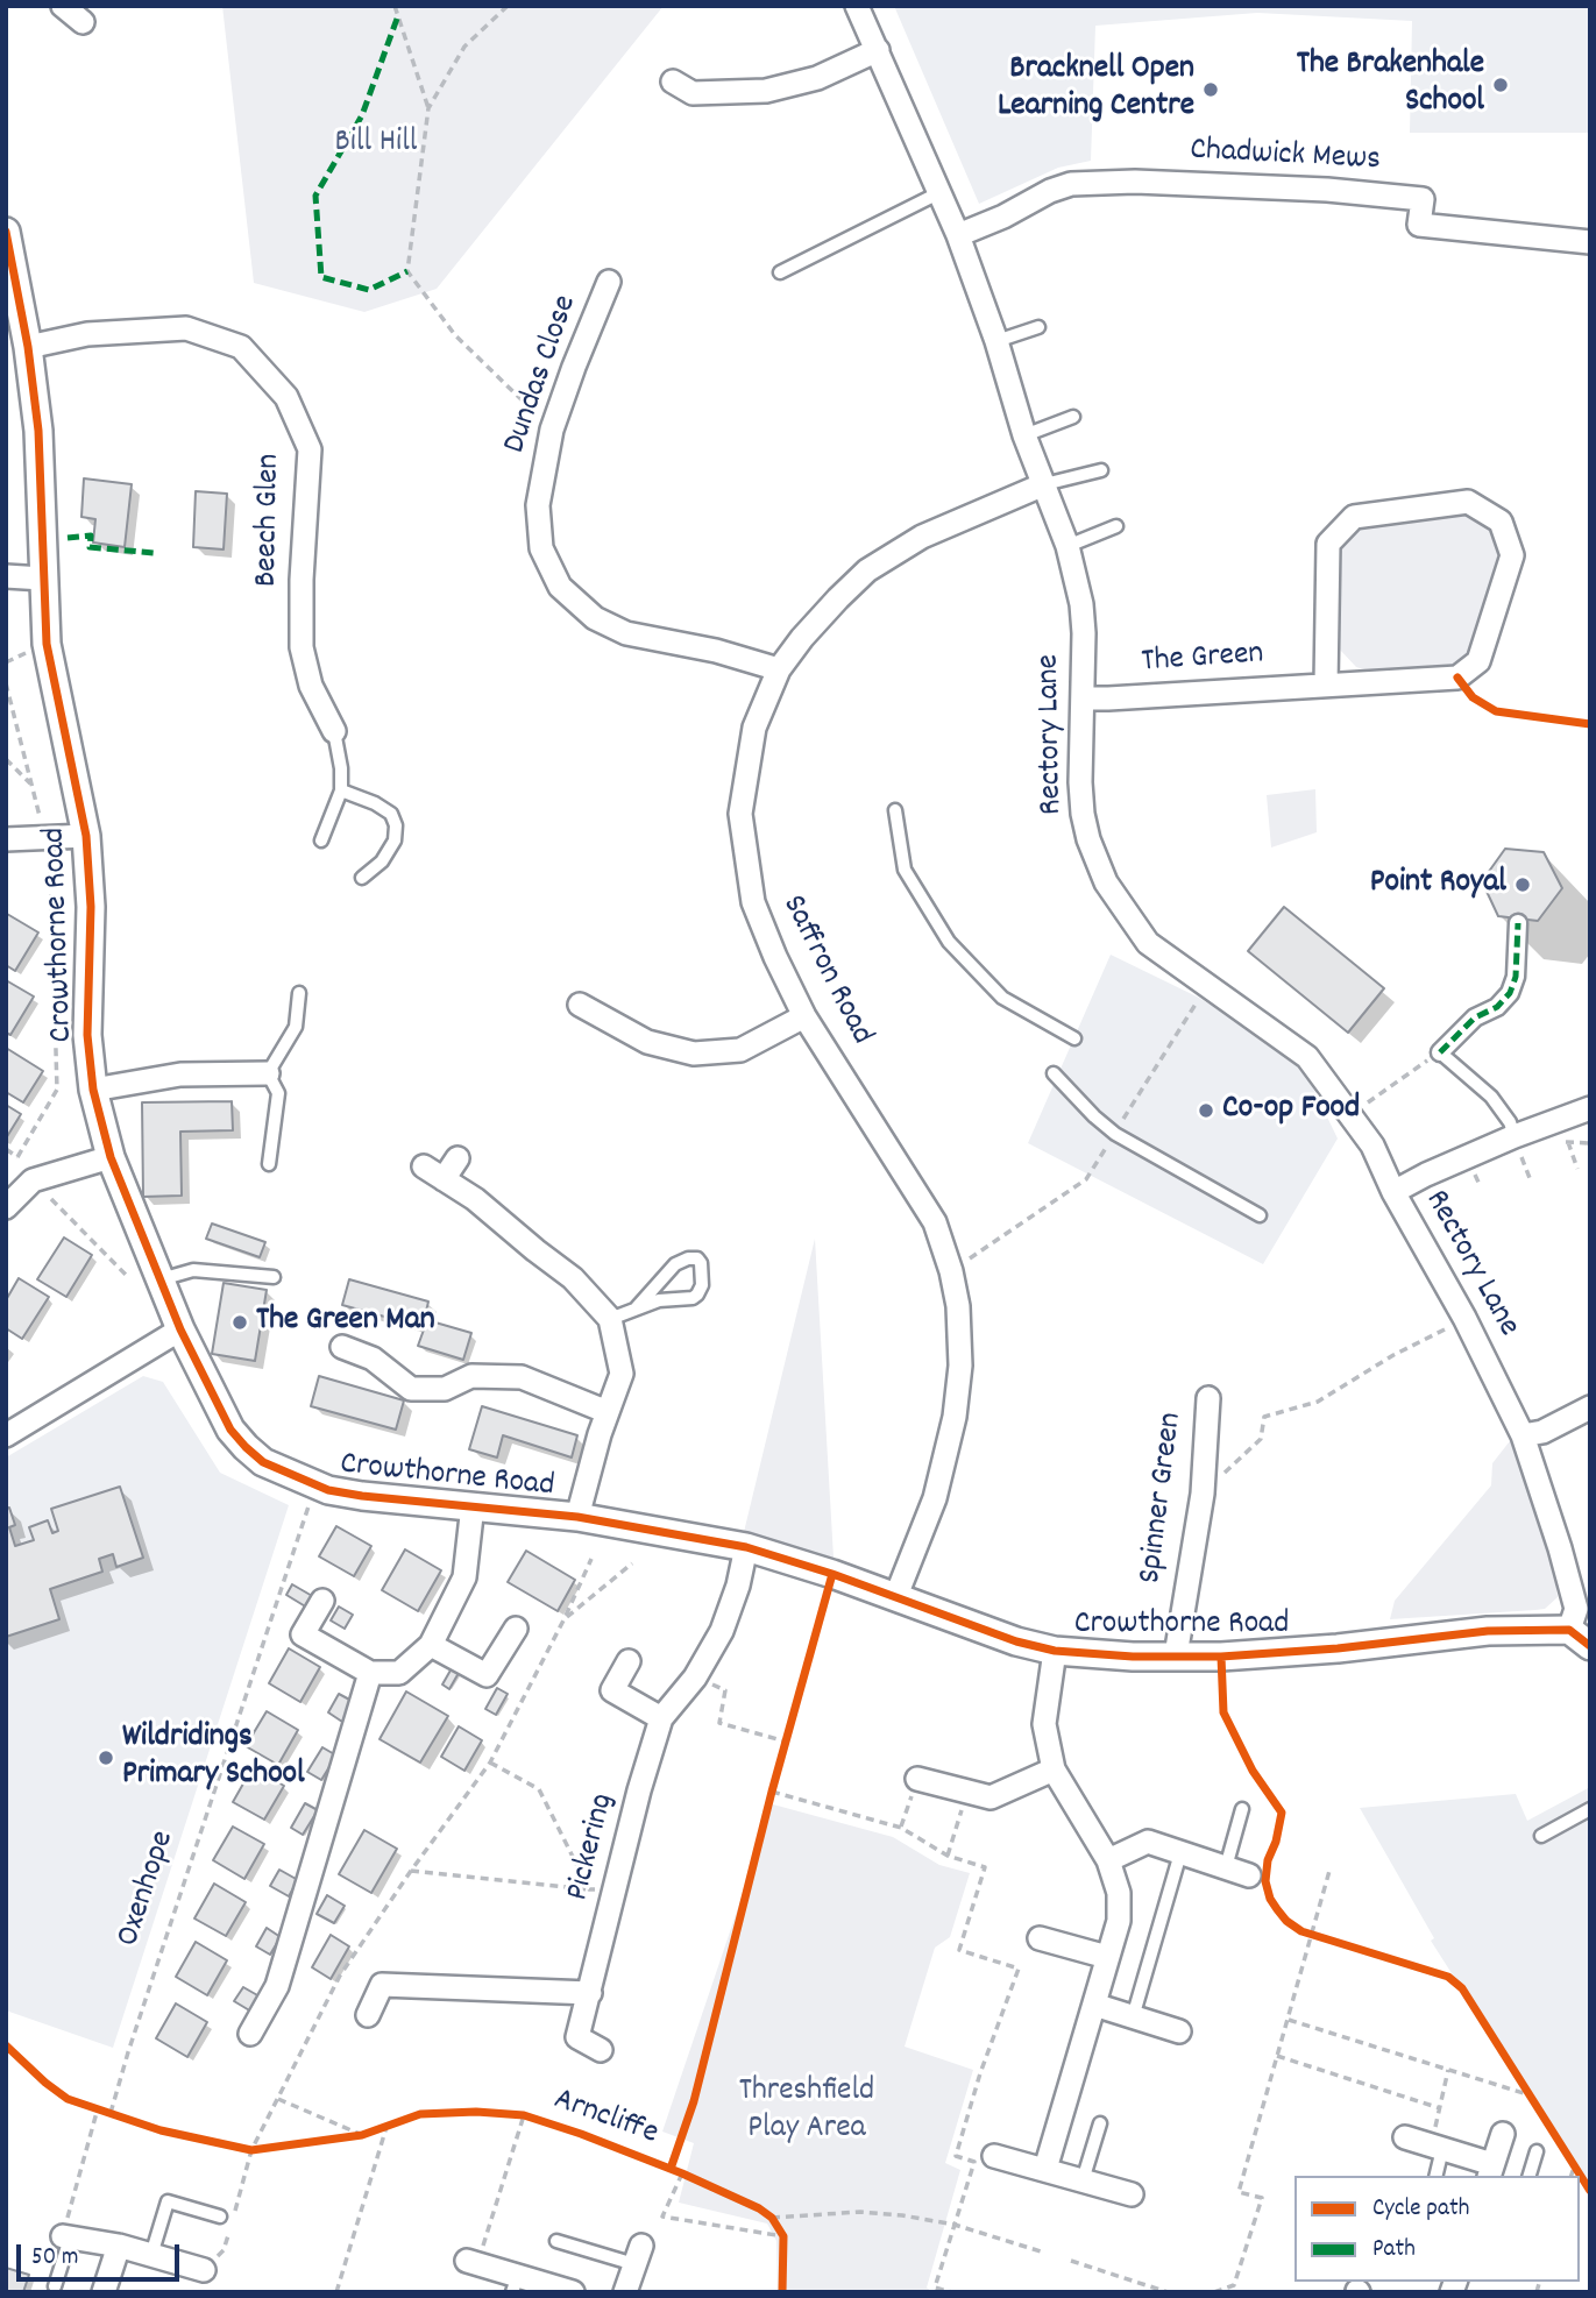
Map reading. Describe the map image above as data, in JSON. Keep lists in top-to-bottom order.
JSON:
{
  "streets": {
    "street": [
      "Chadwick Mews",
      "Dundas Close",
      "Beech Glen",
      "The Green",
      "Rectory Lane",
      "Crowthorne Road",
      "Saffron Road",
      "Spinner Green",
      "Pickering"
    ],
    "path": ["Oxenhope"],
    "cycle path": ["Arncliffe"]
  },
  "crossings": [
    ["Chadwick Mews", "Rectory Lane"],
    ["Dundas Close", "Saffron Road"],
    ["Beech Glen", "Crowthorne Road"],
    ["The Green", "Rectory Lane"],
    ["Rectory Lane", "Crowthorne Road"],
    ["Rectory Lane", "Saffron Road"],
    ["Crowthorne Road", "Saffron Road"],
    ["Crowthorne Road", "Spinner Green"],
    ["Crowthorne Road", "Pickering"]
  ],
  "parks": ["Bill Hill", "Threshfield Play Area"],
  "places": [
    "The Brakenhale School",
    "Bracknell Open Learning Centre",
    "Point Royal",
    "Co-op Food",
    "The Green Man",
    "Wildridings Primary School"
  ],
  "legend": ["Cycle path", "Path"],
  "scale_bar": "50 m"
}
